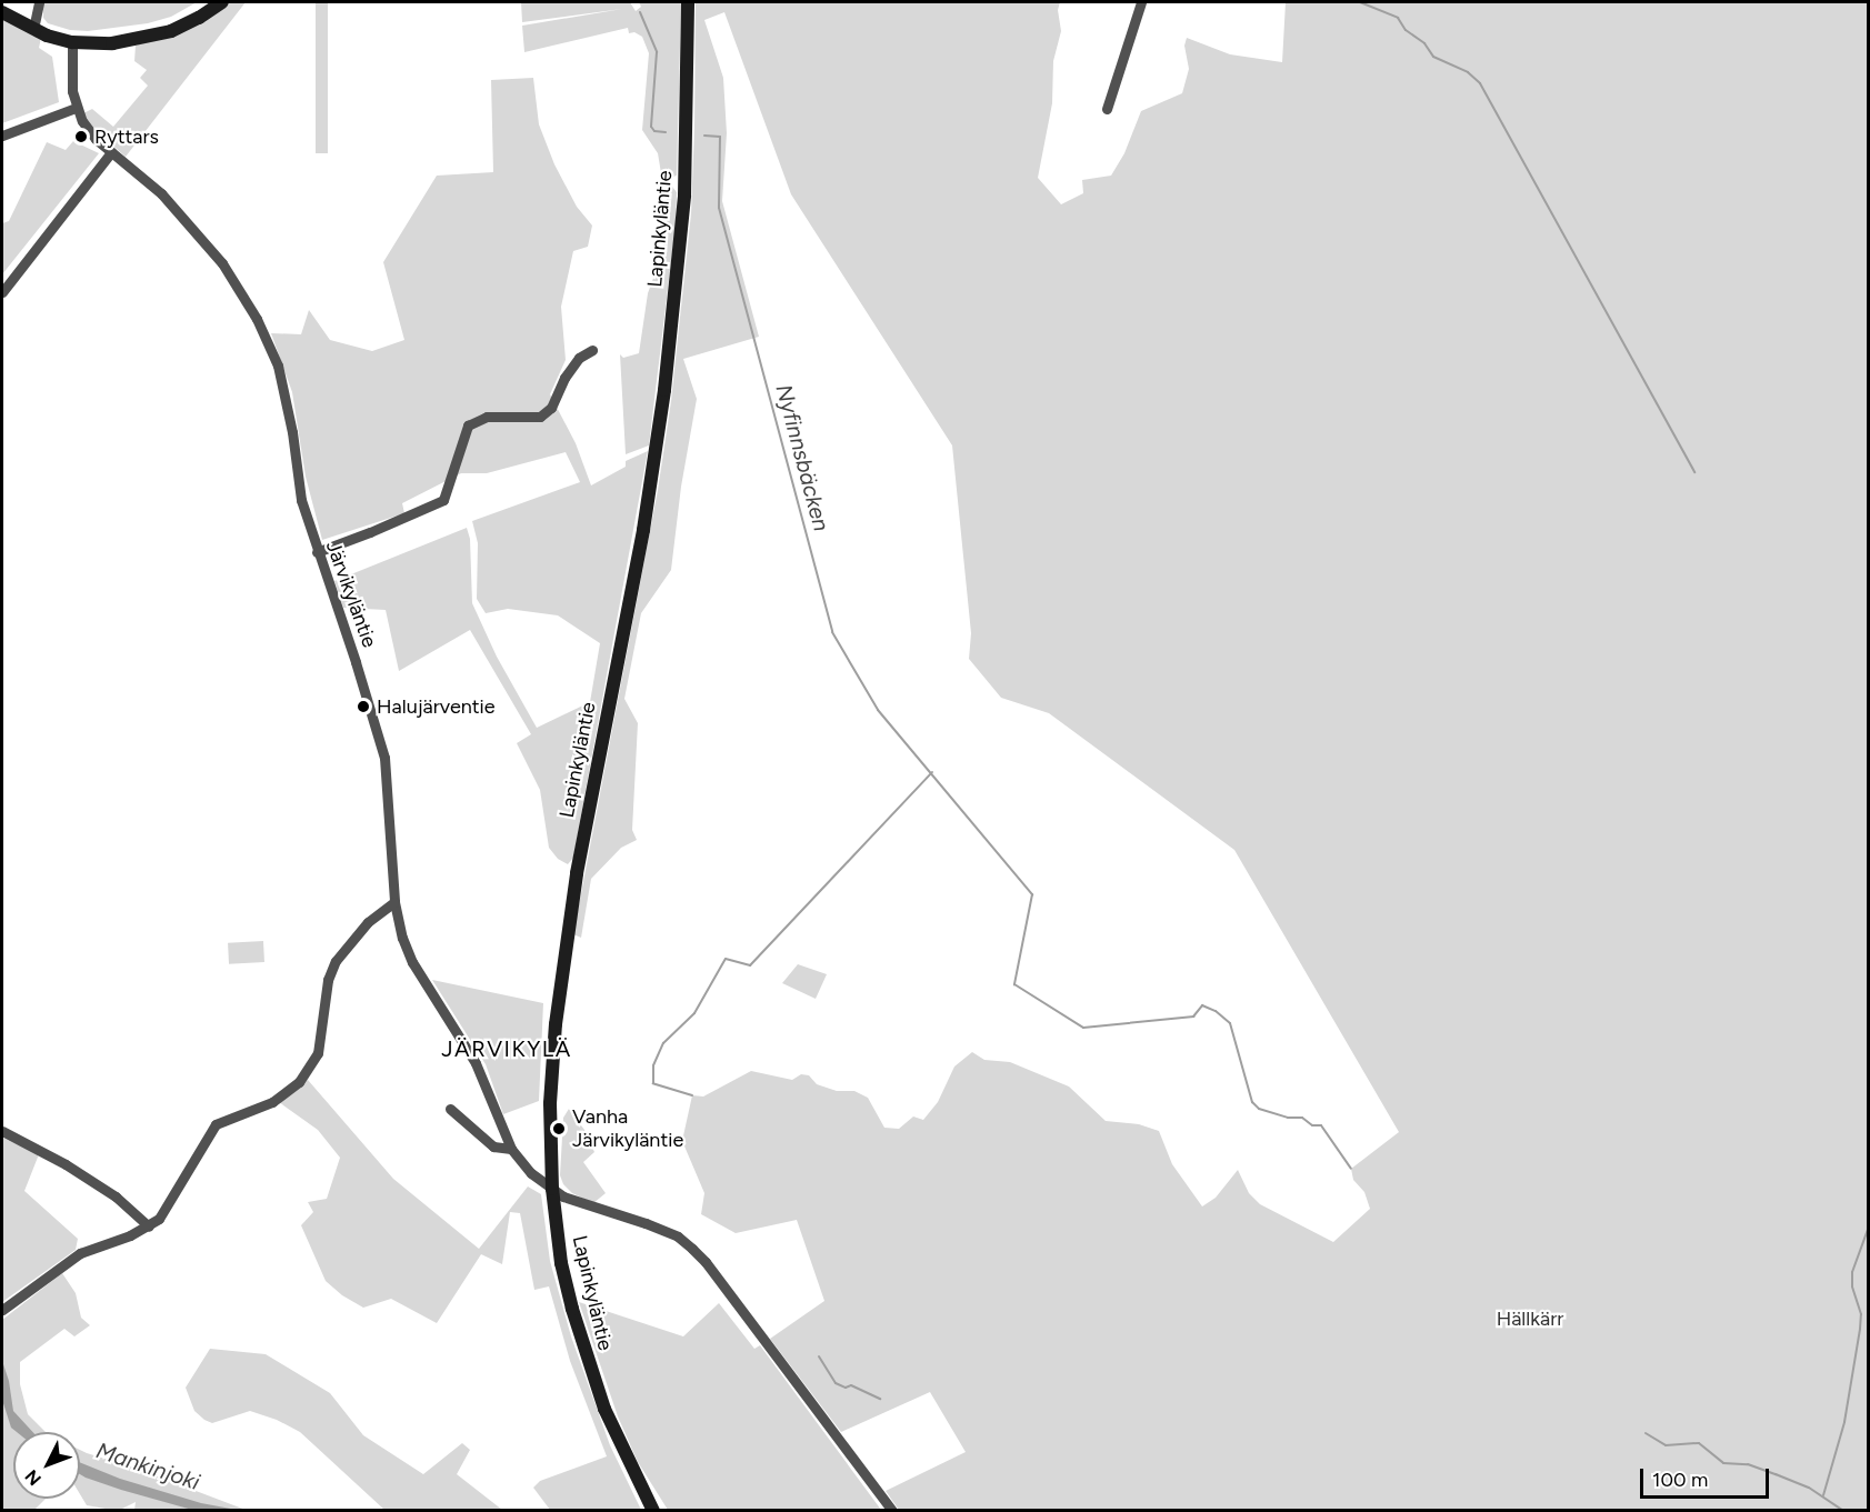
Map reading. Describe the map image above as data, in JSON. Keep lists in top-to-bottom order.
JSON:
{
  "streets": {
    "main road": ["Lapinkyläntie"],
    "street": ["Järvikyläntie"]
  },
  "crossings": [
    ["Lapinkyläntie", "Järvikyläntie"]
  ],
  "districts": ["JÄRVIKYLÄ"],
  "water": ["Nyfinnsbäcken", "Mankinjoki"],
  "parks": ["Hällkärr"],
  "places": ["Ryttars", "Halujärventie", "Vanha Järvikyläntie"],
  "scale_bar": "100 m",
  "north": "bottom left"
}
